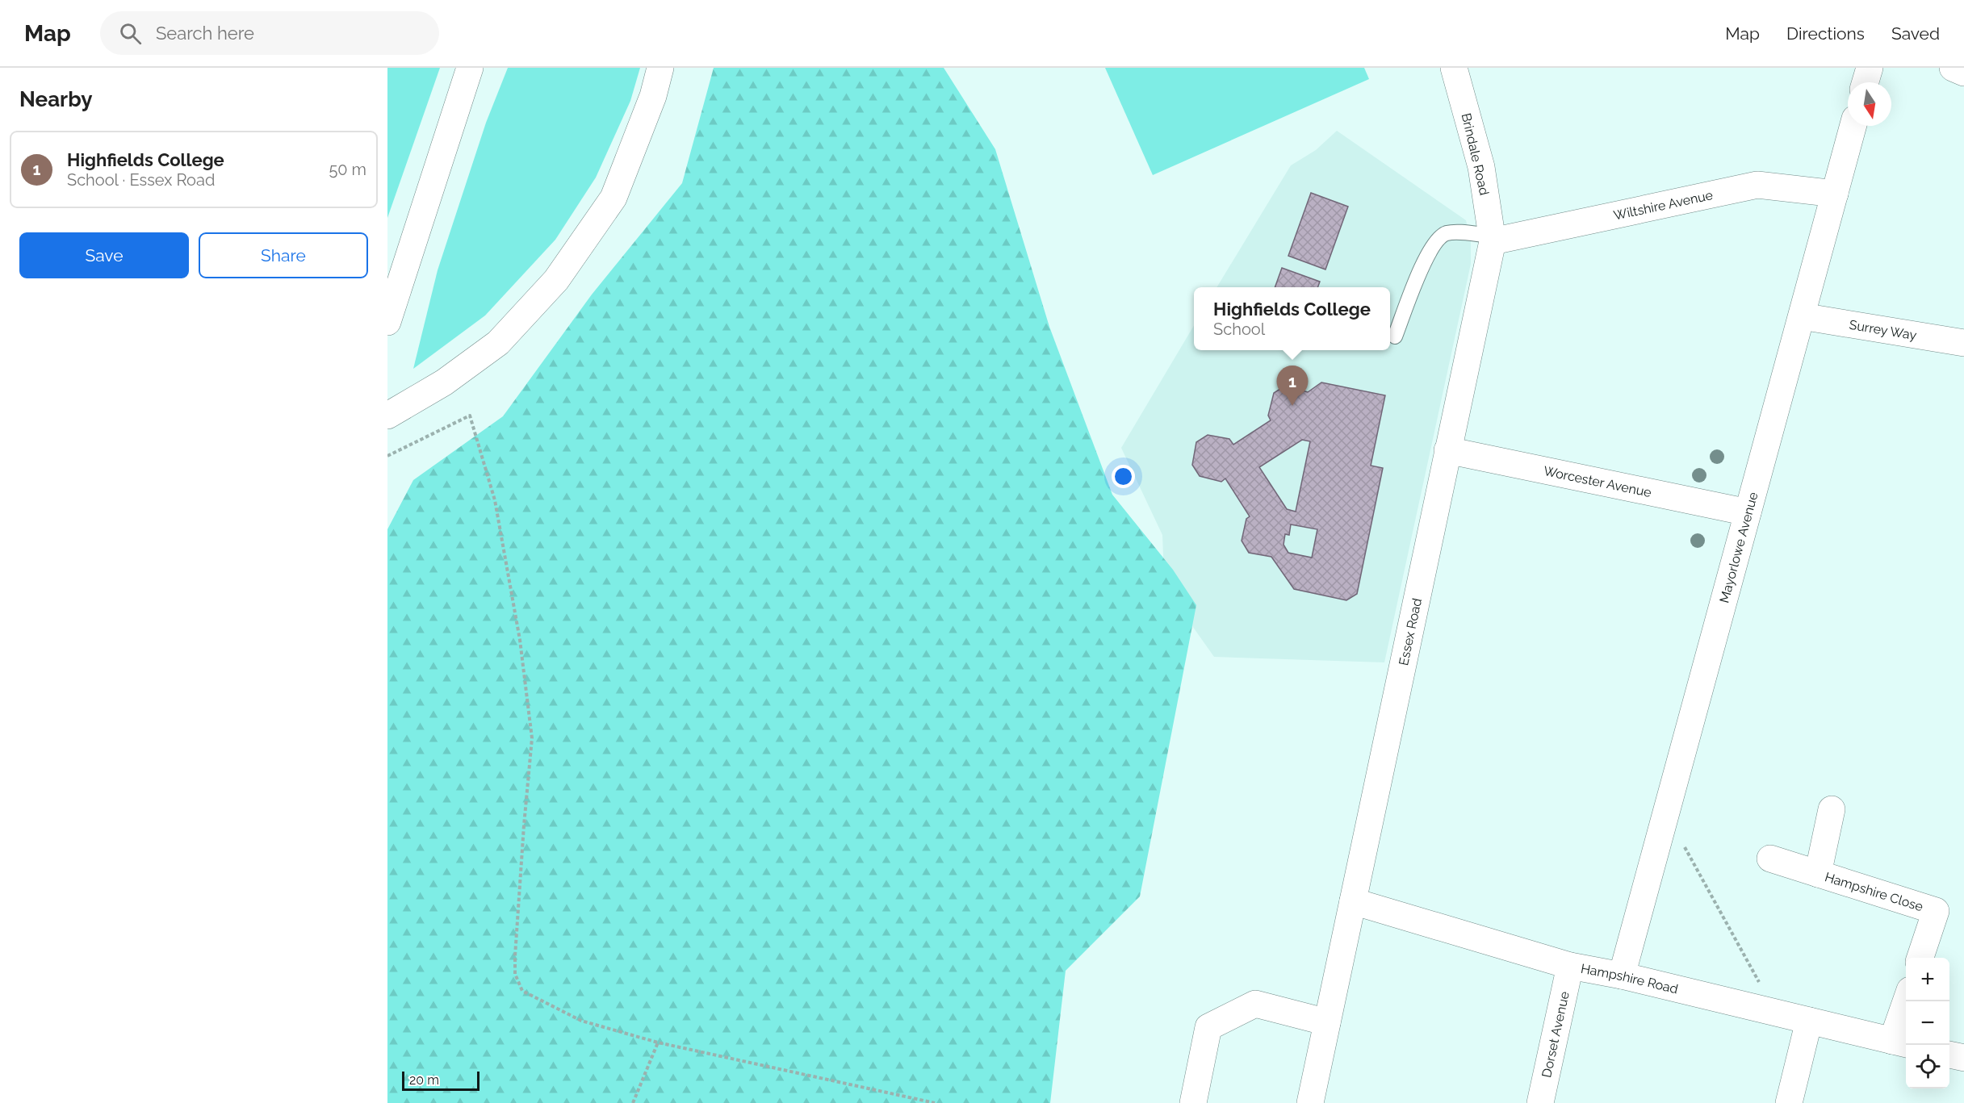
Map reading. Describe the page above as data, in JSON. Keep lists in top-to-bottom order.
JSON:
{
  "streets": {
    "main road": [
      "Brindale Road",
      "Wiltshire Avenue",
      "Surrey Way",
      "Worcester Avenue",
      "Mayorlowe Avenue",
      "Essex Road",
      "Hampshire Close",
      "Hampshire Road",
      "Dorset Avenue"
    ]
  },
  "crossings": [
    ["Brindale Road", "Wiltshire Avenue"],
    ["Brindale Road", "Essex Road"],
    ["Wiltshire Avenue", "Mayorlowe Avenue"],
    ["Wiltshire Avenue", "Essex Road"],
    ["Surrey Way", "Mayorlowe Avenue"],
    ["Worcester Avenue", "Mayorlowe Avenue"],
    ["Worcester Avenue", "Essex Road"],
    ["Mayorlowe Avenue", "Hampshire Road"],
    ["Essex Road", "Hampshire Road"],
    ["Hampshire Road", "Dorset Avenue"]
  ],
  "scale_bar": "20 m",
  "north": "bottom",
  "page": {
    "header": "Map",
    "search": "Search here",
    "nav": ["Map", "Directions", "Saved"],
    "heading": "Nearby",
    "list": [
      {
        "mark": "1",
        "name": "Highfields College",
        "note": "School · Essex Road",
        "value": "50 m"
      }
    ],
    "buttons": ["Save", "Share"],
    "popup": ["Highfields College", "School"],
    "pins": "1",
    "map_buttons": ["+", "−"],
    "scale": "20 m"
  }
}
